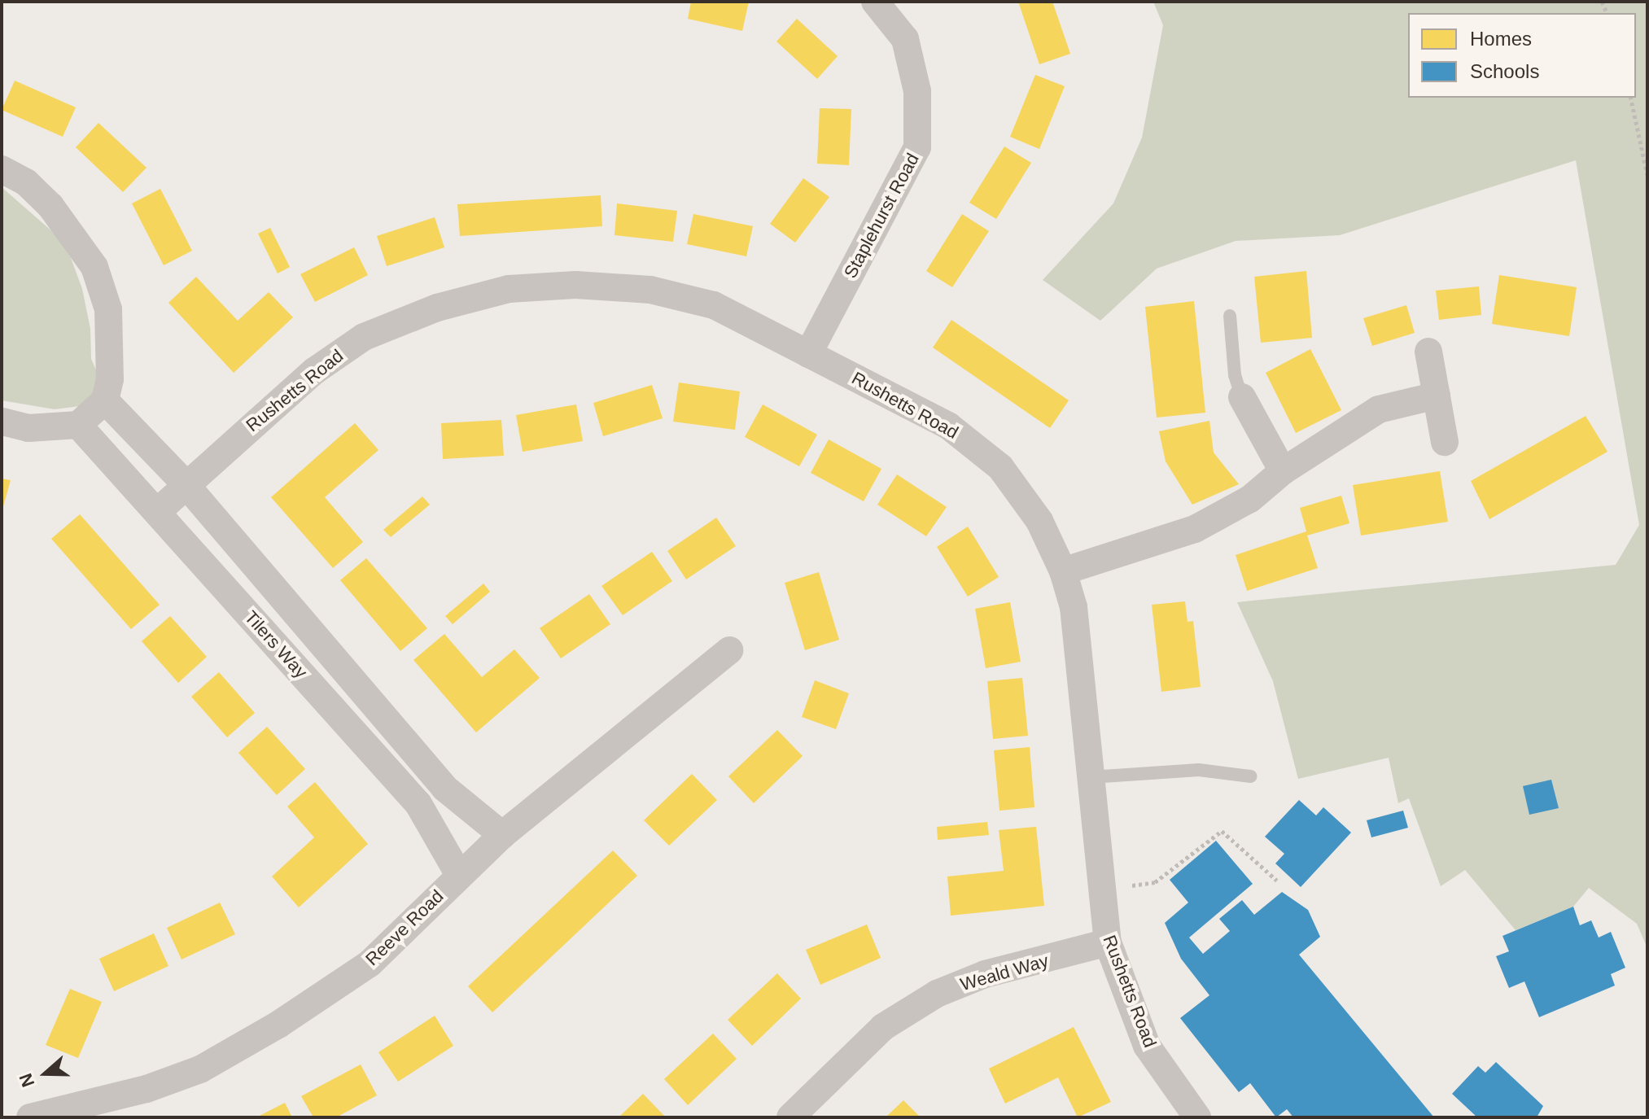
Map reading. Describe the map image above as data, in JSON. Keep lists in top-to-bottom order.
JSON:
{
  "streets": {
    "street": [
      "Staplehurst Road",
      "Rushetts Road",
      "Tilers Way",
      "Reeve Road",
      "Weald Way"
    ]
  },
  "crossings": [
    ["Staplehurst Road", "Rushetts Road"],
    ["Rushetts Road", "Tilers Way"],
    ["Rushetts Road", "Weald Way"],
    ["Tilers Way", "Reeve Road"]
  ],
  "legend": ["Homes", "Schools"],
  "north": "left"
}
